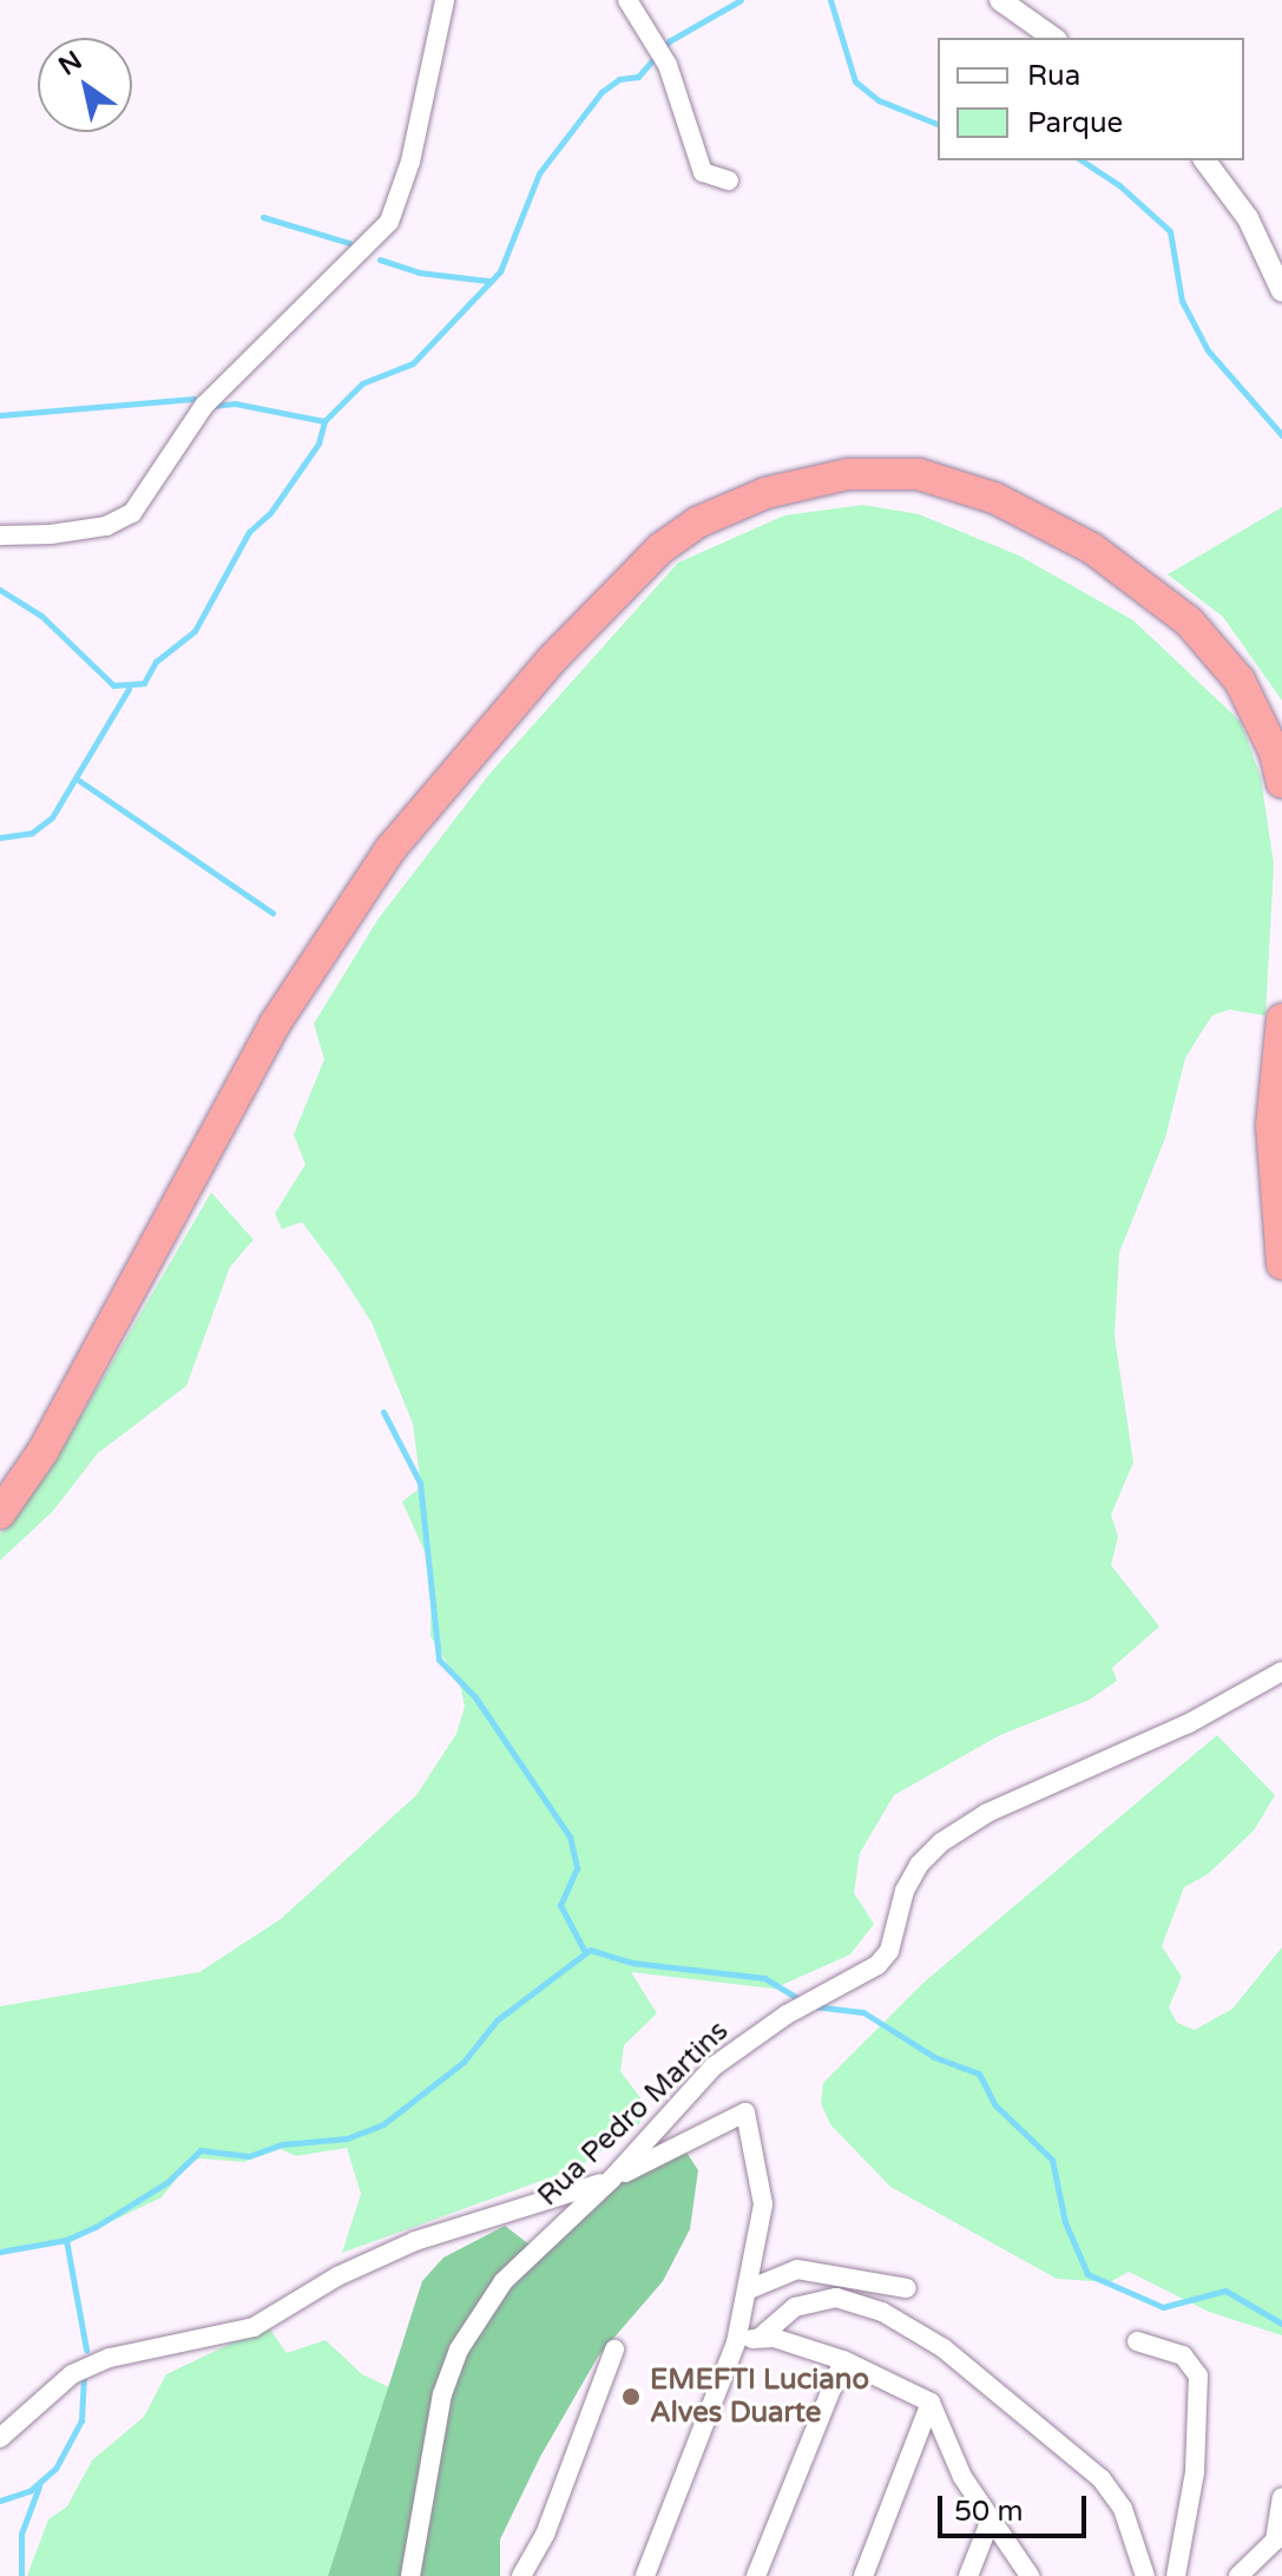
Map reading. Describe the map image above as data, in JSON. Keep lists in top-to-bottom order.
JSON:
{
  "streets": {
    "street": ["Rua Pedro Martins"]
  },
  "places": ["EMEFTI Luciano Alves Duarte"],
  "legend": ["Rua", "Parque"],
  "scale_bar": "50 m",
  "north": "top left"
}
